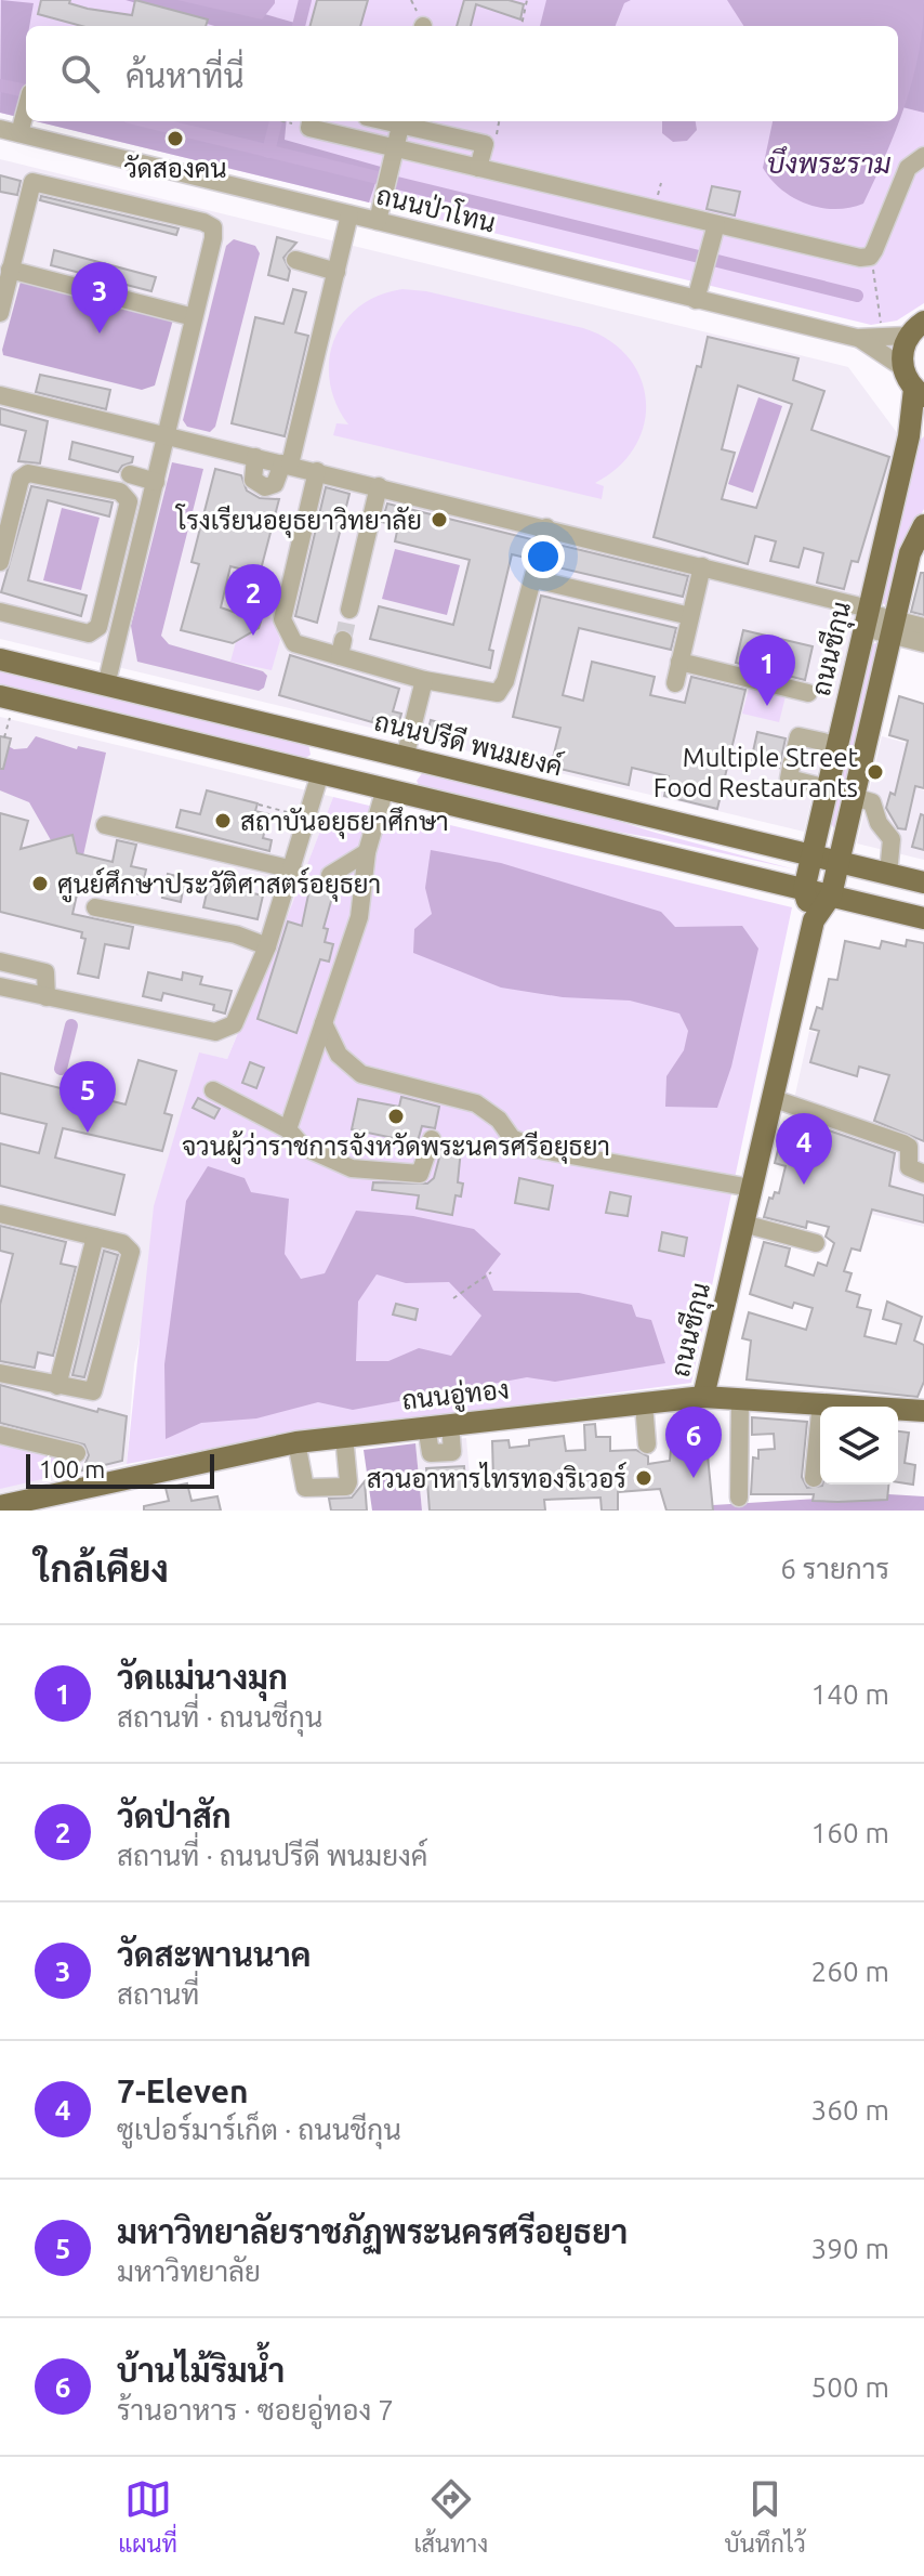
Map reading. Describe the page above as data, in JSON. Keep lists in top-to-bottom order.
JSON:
{
  "streets": {
    "main road": ["ถนนชีกุน", "ถนนปรีดี พนมยงค์", "ถนนอู่ทอง"],
    "street": ["ถนนป่าโทน"]
  },
  "crossings": [
    ["ถนนชีกุน", "ถนนปรีดี พนมยงค์"],
    ["ถนนชีกุน", "ถนนอู่ทอง"]
  ],
  "water": ["บึงพระราม"],
  "places": [
    "วัดสองคน",
    "โรงเรียนอยุธยาวิทยาลัย",
    "Multiple Street Food Restaurants",
    "สถาบันอยุธยาศึกษา",
    "ศูนย์ศึกษาประวัติศาสตร์อยุธยา",
    "จวนผู้ว่าราชการจังหวัดพระนครศรีอยุธยา",
    "สวนอาหารไทรทองริเวอร์"
  ],
  "scale_bar": "100 m",
  "page": {
    "search": "ค้นหาที่นี่",
    "pins": [
      "3",
      "2",
      "1",
      "5",
      "4",
      "6"
    ],
    "scale": "100 m",
    "heading": ["ใกล้เคียง", "6 รายการ"],
    "list": [
      {
        "mark": "1",
        "name": "วัดแม่นางมุก",
        "note": "สถานที่ · ถนนชีกุน",
        "value": "140 m"
      },
      {
        "mark": "2",
        "name": "วัดป่าสัก",
        "note": "สถานที่ · ถนนปรีดี พนมยงค์",
        "value": "160 m"
      },
      {
        "mark": "3",
        "name": "วัดสะพานนาค",
        "note": "สถานที่",
        "value": "260 m"
      },
      {
        "mark": "4",
        "name": "7-Eleven",
        "note": "ซูเปอร์มาร์เก็ต · ถนนชีกุน",
        "value": "360 m"
      },
      {
        "mark": "5",
        "name": "มหาวิทยาลัยราชภัฏพระนครศรีอยุธยา",
        "note": "มหาวิทยาลัย",
        "value": "390 m"
      },
      {
        "mark": "6",
        "name": "บ้านไม้ริมน้ำ",
        "note": "ร้านอาหาร · ซอยอู่ทอง 7",
        "value": "500 m"
      }
    ],
    "nav": ["แผนที่", "เส้นทาง", "บันทึกไว้"]
  }
}
